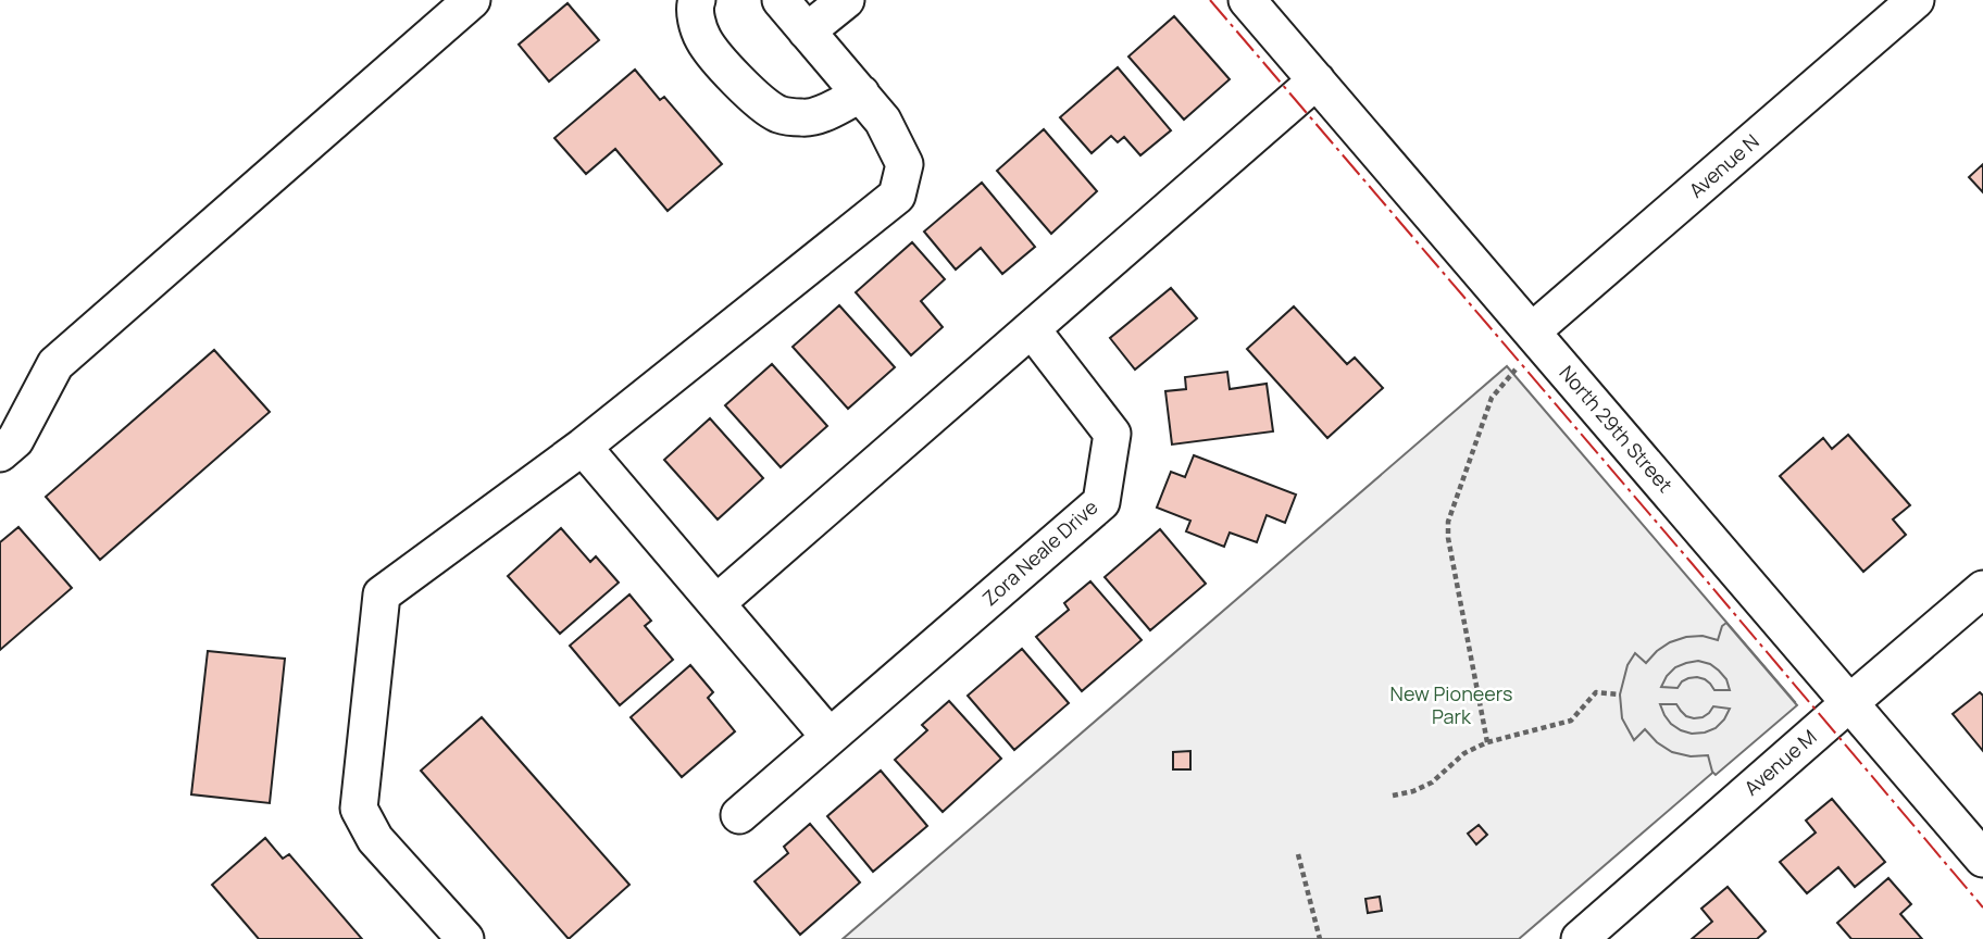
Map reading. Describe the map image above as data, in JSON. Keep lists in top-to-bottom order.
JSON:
{
  "streets": {
    "street": [
      "Avenue N",
      "North 29th Street",
      "Zora Neale Drive",
      "Avenue M"
    ]
  },
  "crossings": [
    ["Avenue N", "North 29th Street"],
    ["North 29th Street", "Avenue M"]
  ],
  "parks": ["New Pioneers Park"]
}
